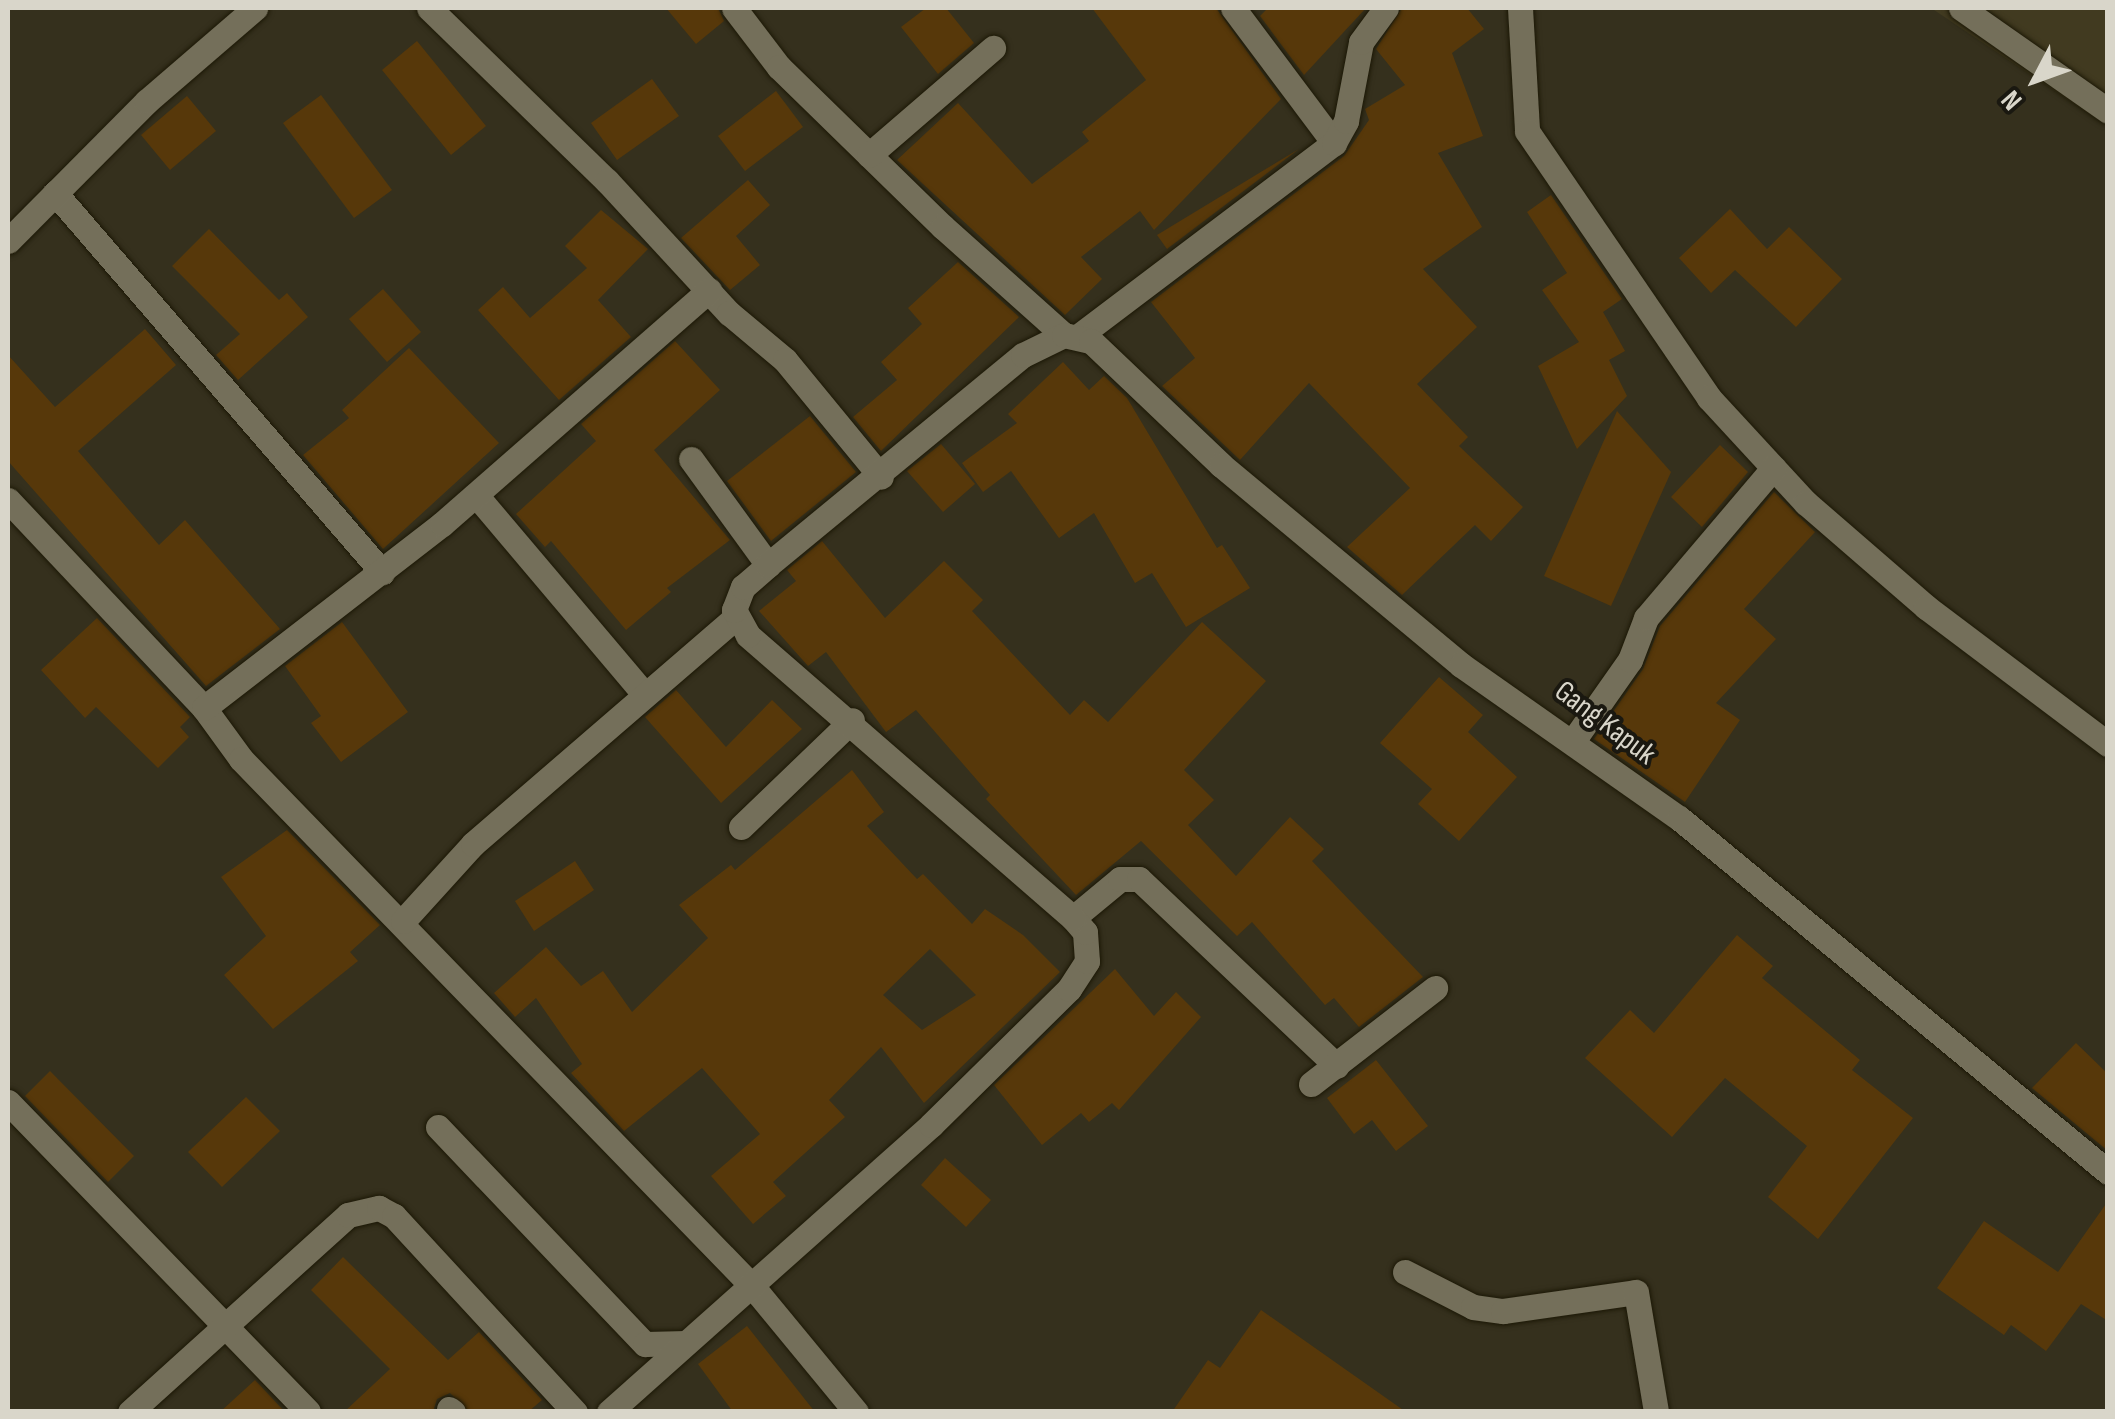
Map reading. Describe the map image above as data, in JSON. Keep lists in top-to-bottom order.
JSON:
{
  "streets": {
    "street": ["Gang Kapuk"]
  },
  "north": "bottom left"
}
